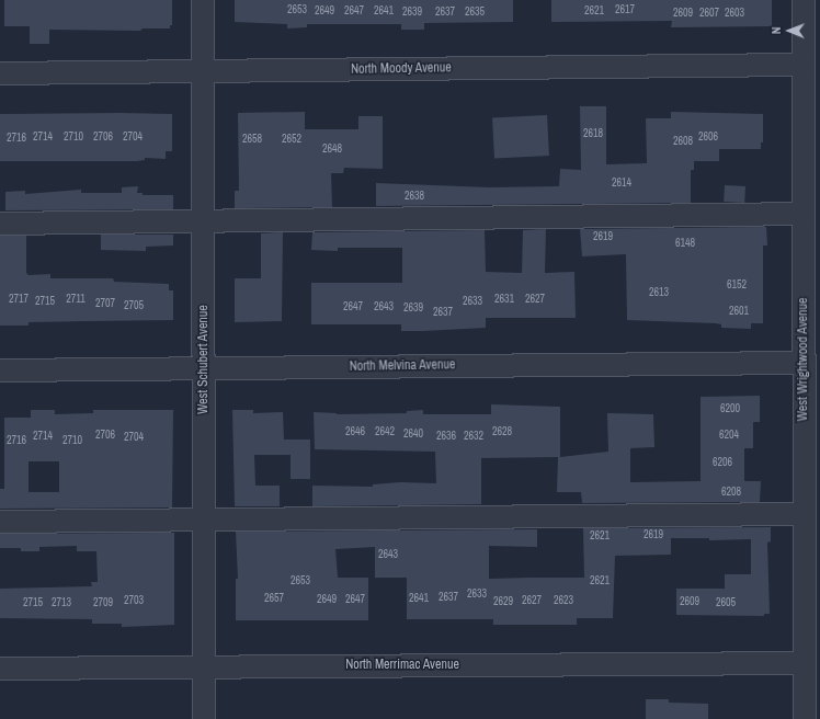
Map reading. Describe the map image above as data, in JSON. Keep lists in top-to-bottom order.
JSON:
{
  "streets": {
    "street": [
      "North Moody Avenue",
      "West Schubert Avenue",
      "West Wrightwood Avenue",
      "North Melvina Avenue",
      "North Merrimac Avenue"
    ]
  },
  "crossings": [
    ["North Moody Avenue", "West Schubert Avenue"],
    ["North Moody Avenue", "West Wrightwood Avenue"],
    ["West Schubert Avenue", "North Melvina Avenue"],
    ["West Schubert Avenue", "North Merrimac Avenue"],
    ["West Wrightwood Avenue", "North Melvina Avenue"],
    ["West Wrightwood Avenue", "North Merrimac Avenue"]
  ],
  "house_numbers": [
    "2653",
    "2617",
    "2649",
    "2647",
    "2641",
    "2621",
    "2639",
    "2637",
    "2635",
    "2609",
    "2607",
    "2603",
    "2618",
    "2714",
    "2710",
    "2706",
    "2704",
    "2606",
    "2716",
    "2658",
    "2652",
    "2608",
    "2648",
    "2614",
    "2638",
    "2619",
    "6148",
    "6152",
    "2613",
    "2717",
    "2711",
    "2631",
    "2627",
    "2715",
    "2633",
    "2707",
    "2705",
    "2647",
    "2643",
    "2639",
    "2601",
    "2637",
    "6200",
    "2646",
    "2642",
    "2628",
    "2640",
    "2706",
    "6204",
    "2714",
    "2636",
    "2632",
    "2704",
    "2716",
    "2710",
    "6206",
    "6208",
    "2619",
    "2621",
    "2643",
    "2653",
    "2621",
    "2633",
    "2637",
    "2657",
    "2641",
    "2649",
    "2647",
    "2703",
    "2627",
    "2623",
    "2629",
    "2609",
    "2715",
    "2713",
    "2709",
    "2605"
  ],
  "north": "left"
}
